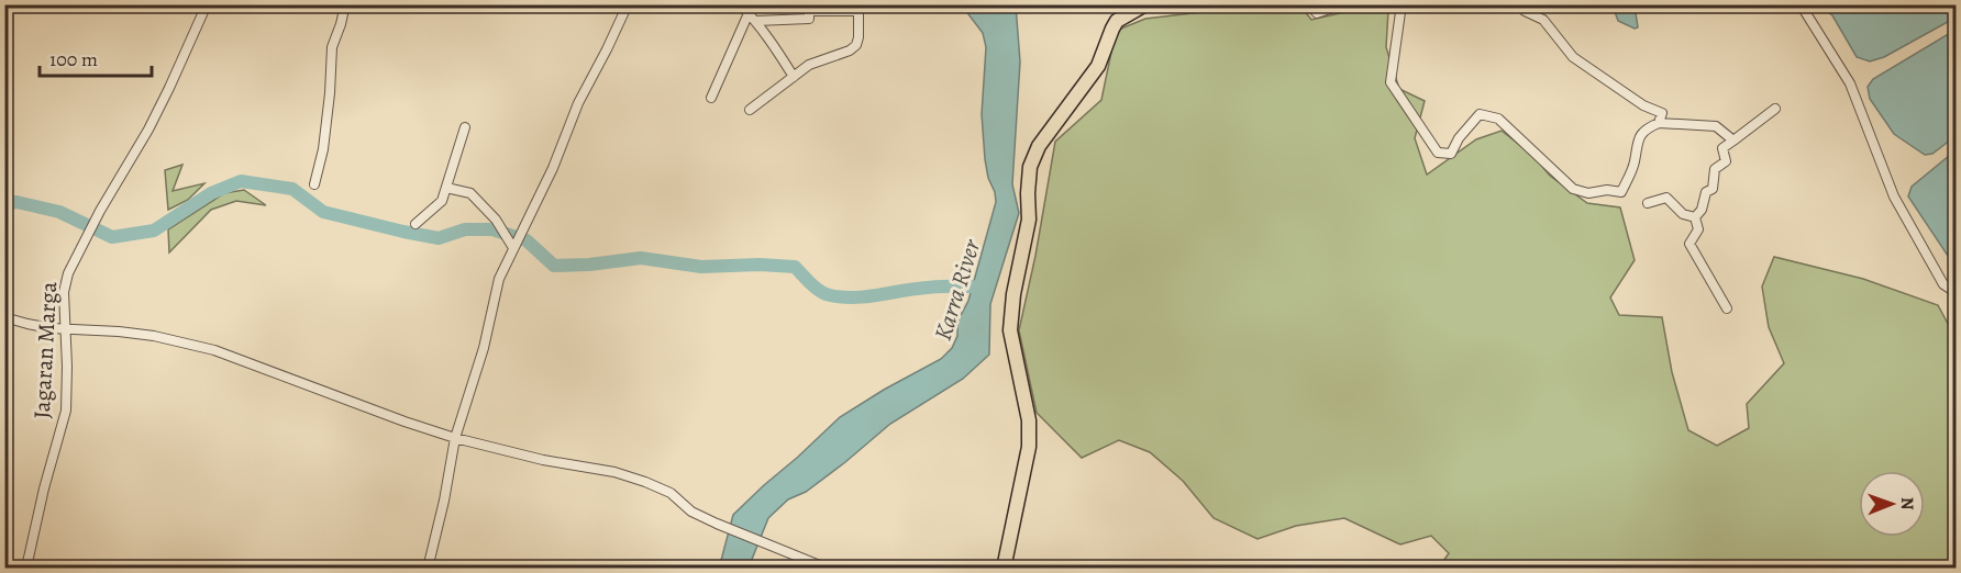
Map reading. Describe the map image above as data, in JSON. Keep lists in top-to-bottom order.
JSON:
{
  "streets": {
    "street": ["Jagaran Marga"]
  },
  "water": ["Karra River"],
  "scale_bar": "100 m",
  "north": "right"
}
